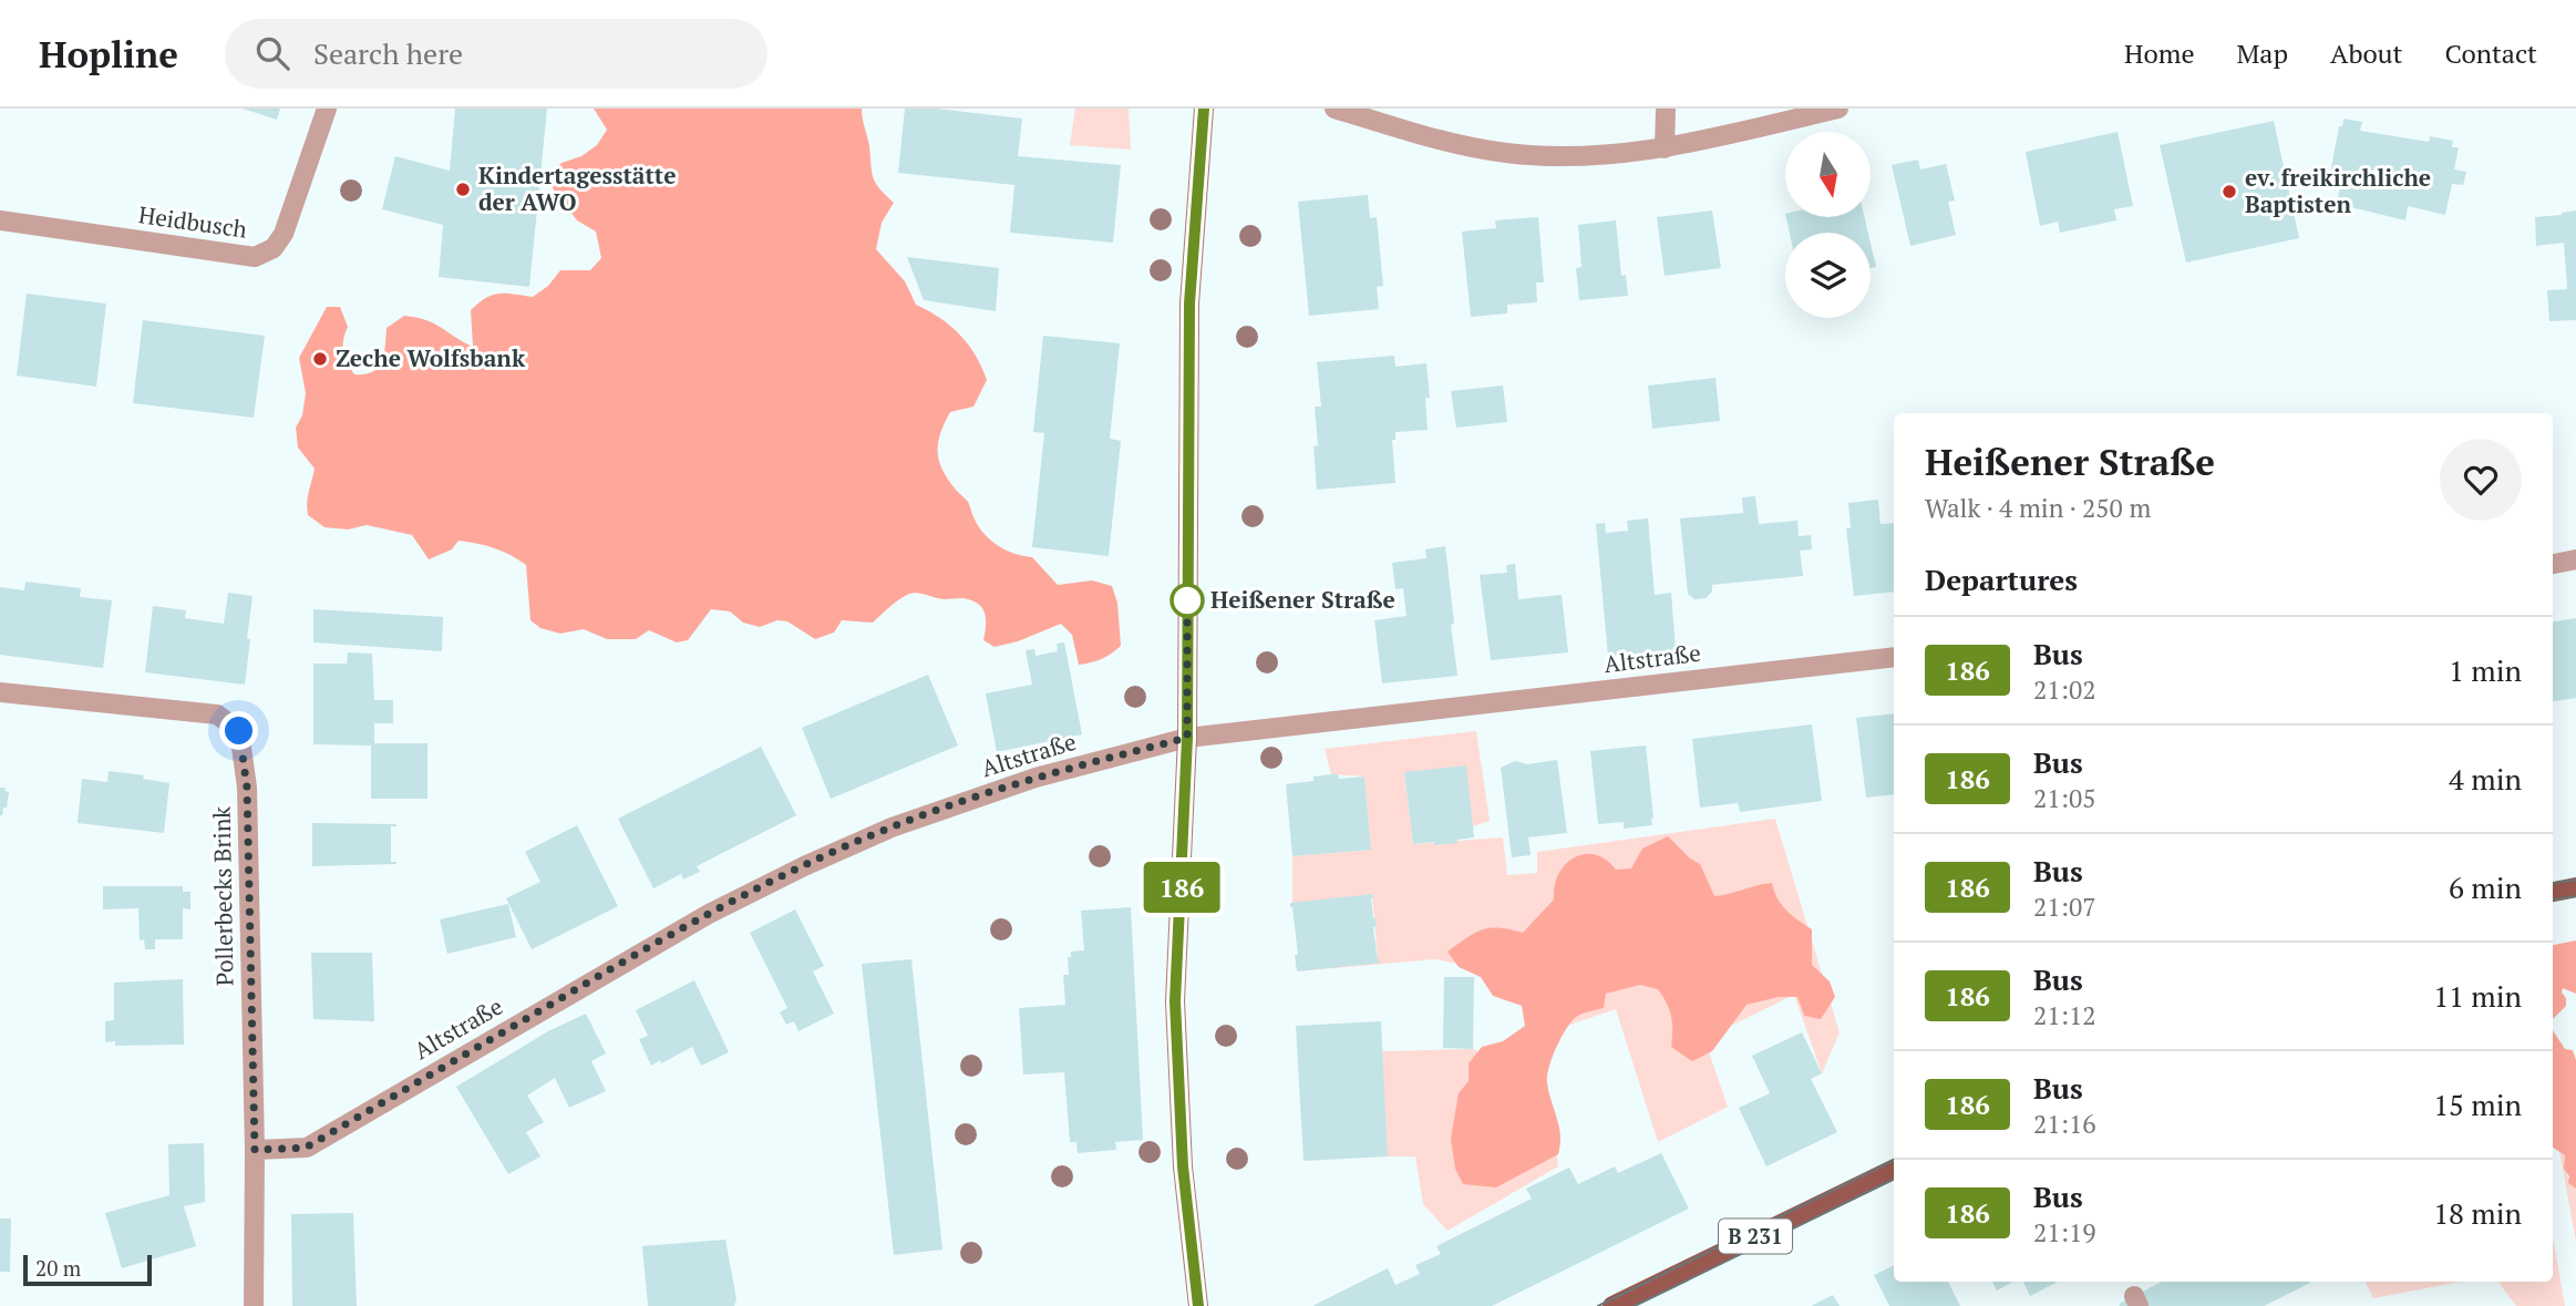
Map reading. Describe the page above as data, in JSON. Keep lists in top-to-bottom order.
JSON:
{
  "streets": {
    "main road": ["B 231"],
    "street": ["Heidbusch", "Altstraße", "Pollerbecks Brink"]
  },
  "crossings": [
    ["Altstraße", "Pollerbecks Brink"]
  ],
  "places": [
    "Kindertagesstätte der AWO",
    "ev. freikirchliche Baptisten",
    "Zeche Wolfsbank",
    "Heißener Straße"
  ],
  "lines": ["bus line 186"],
  "scale_bar": "20 m",
  "north": "bottom",
  "page": {
    "header": "Hopline",
    "search": "Search here",
    "nav": [
      "Home",
      "Map",
      "About",
      "Contact"
    ],
    "on_map": "186",
    "heading": [
      ["Heißener Straße", "Walk · 4 min · 250 m"],
      "Departures"
    ],
    "list": [
      {
        "mark": "186",
        "name": "Bus",
        "note": "21:02",
        "value": "1 min"
      },
      {
        "mark": "186",
        "name": "Bus",
        "note": "21:05",
        "value": "4 min"
      },
      {
        "mark": "186",
        "name": "Bus",
        "note": "21:07",
        "value": "6 min"
      },
      {
        "mark": "186",
        "name": "Bus",
        "note": "21:12",
        "value": "11 min"
      },
      {
        "mark": "186",
        "name": "Bus",
        "note": "21:16",
        "value": "15 min"
      },
      {
        "mark": "186",
        "name": "Bus",
        "note": "21:19",
        "value": "18 min"
      }
    ],
    "scale": "20 m"
  }
}
